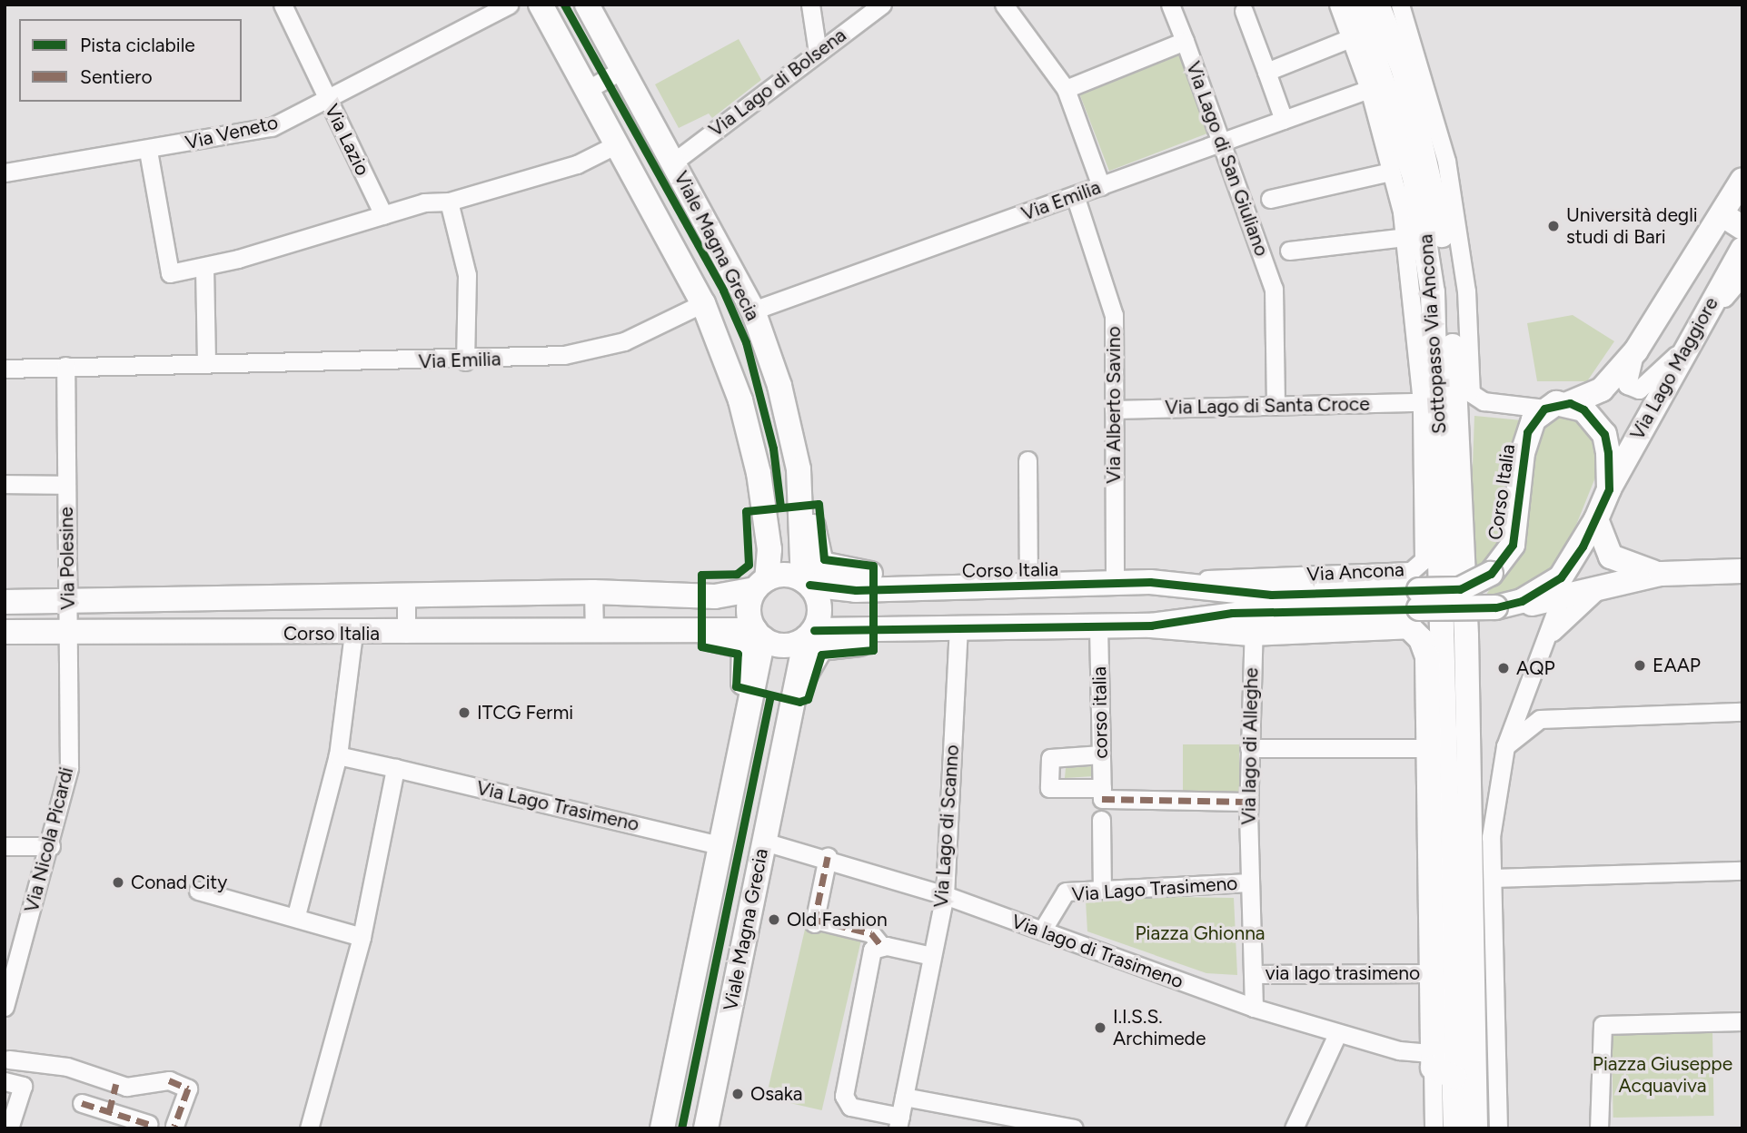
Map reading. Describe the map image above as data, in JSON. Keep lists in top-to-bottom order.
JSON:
{
  "streets": {
    "street": [
      "Via Lago di Bolsena",
      "Via Veneto",
      "Via Lazio",
      "Via Lago di San Giuliano",
      "Via Emilia",
      "Viale Magna Grecia",
      "Sottopasso Via Ancona",
      "Via Lago Maggiore",
      "Via Alberto Savino",
      "Via Lago di Santa Croce",
      "Corso Italia",
      "Via Polesine",
      "Via Ancona",
      "corso italia",
      "Via lago di Alleghe",
      "Via Lago Trasimeno",
      "Via Lago di Scanno",
      "Via Nicola Picardi",
      "Via lago di Trasimeno",
      "via lago trasimeno"
    ]
  },
  "crossings": [
    ["Via Lago di Bolsena", "Viale Magna Grecia"],
    ["Via Veneto", "Via Lazio"],
    ["Via Lago di San Giuliano", "Via Emilia"],
    ["Via Lago di San Giuliano", "Via Lago di Santa Croce"],
    ["Via Emilia", "Viale Magna Grecia"],
    ["Via Emilia", "Via Alberto Savino"],
    ["Via Emilia", "Via Polesine"],
    ["Via Emilia", "Via Ancona"],
    ["Viale Magna Grecia", "Corso Italia"],
    ["Viale Magna Grecia", "Via lago di Trasimeno"],
    ["Sottopasso Via Ancona", "Via Ancona"],
    ["Via Lago Maggiore", "Corso Italia"],
    ["Via Alberto Savino", "Via Lago di Santa Croce"],
    ["Via Alberto Savino", "Corso Italia"],
    ["Via Lago di Santa Croce", "Via Ancona"],
    ["Corso Italia", "Via Polesine"],
    ["Corso Italia", "Via Ancona"],
    ["Corso Italia", "Via lago di Alleghe"],
    ["Corso Italia", "Via Nicola Picardi"],
    ["Via Polesine", "Via Nicola Picardi"],
    ["Via lago di Alleghe", "Via Lago Trasimeno"],
    ["Via lago di Alleghe", "via lago trasimeno"],
    ["Via Lago Trasimeno", "Via lago di Trasimeno"],
    ["Via Lago di Scanno", "Via lago di Trasimeno"]
  ],
  "parks": ["Piazza Ghionna", "Piazza Giuseppe Acquaviva"],
  "places": [
    "Università degli studi di Bari",
    "EAAP",
    "AQP",
    "ITCG Fermi",
    "Conad City",
    "Old Fashion",
    "I.I.S.S. Archimede",
    "Osaka"
  ],
  "legend": ["Pista ciclabile", "Sentiero"]
}
